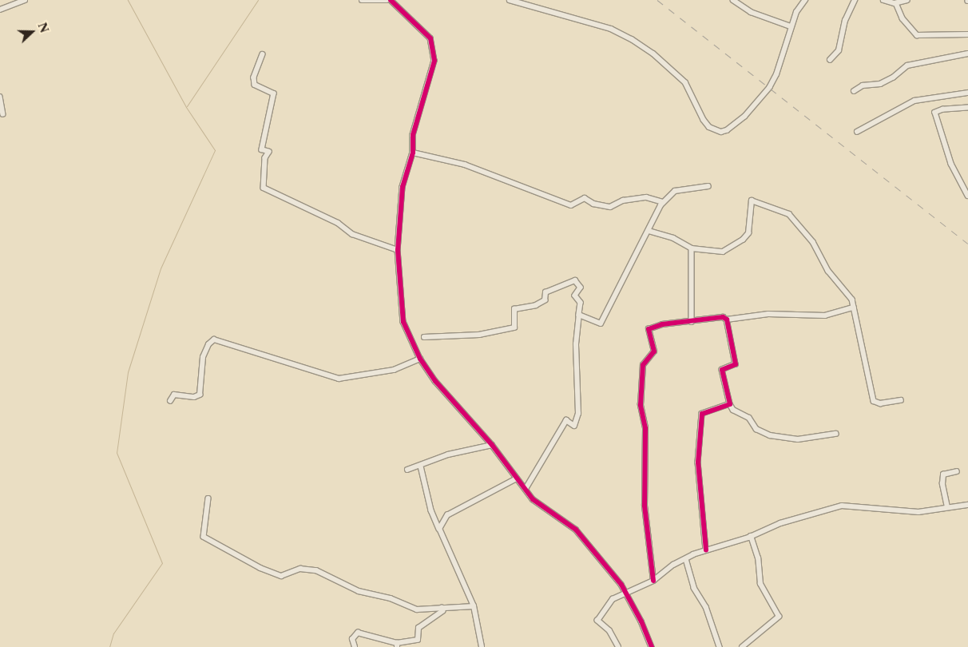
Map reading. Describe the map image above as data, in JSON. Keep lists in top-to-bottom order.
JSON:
{
  "north": "right"
}
